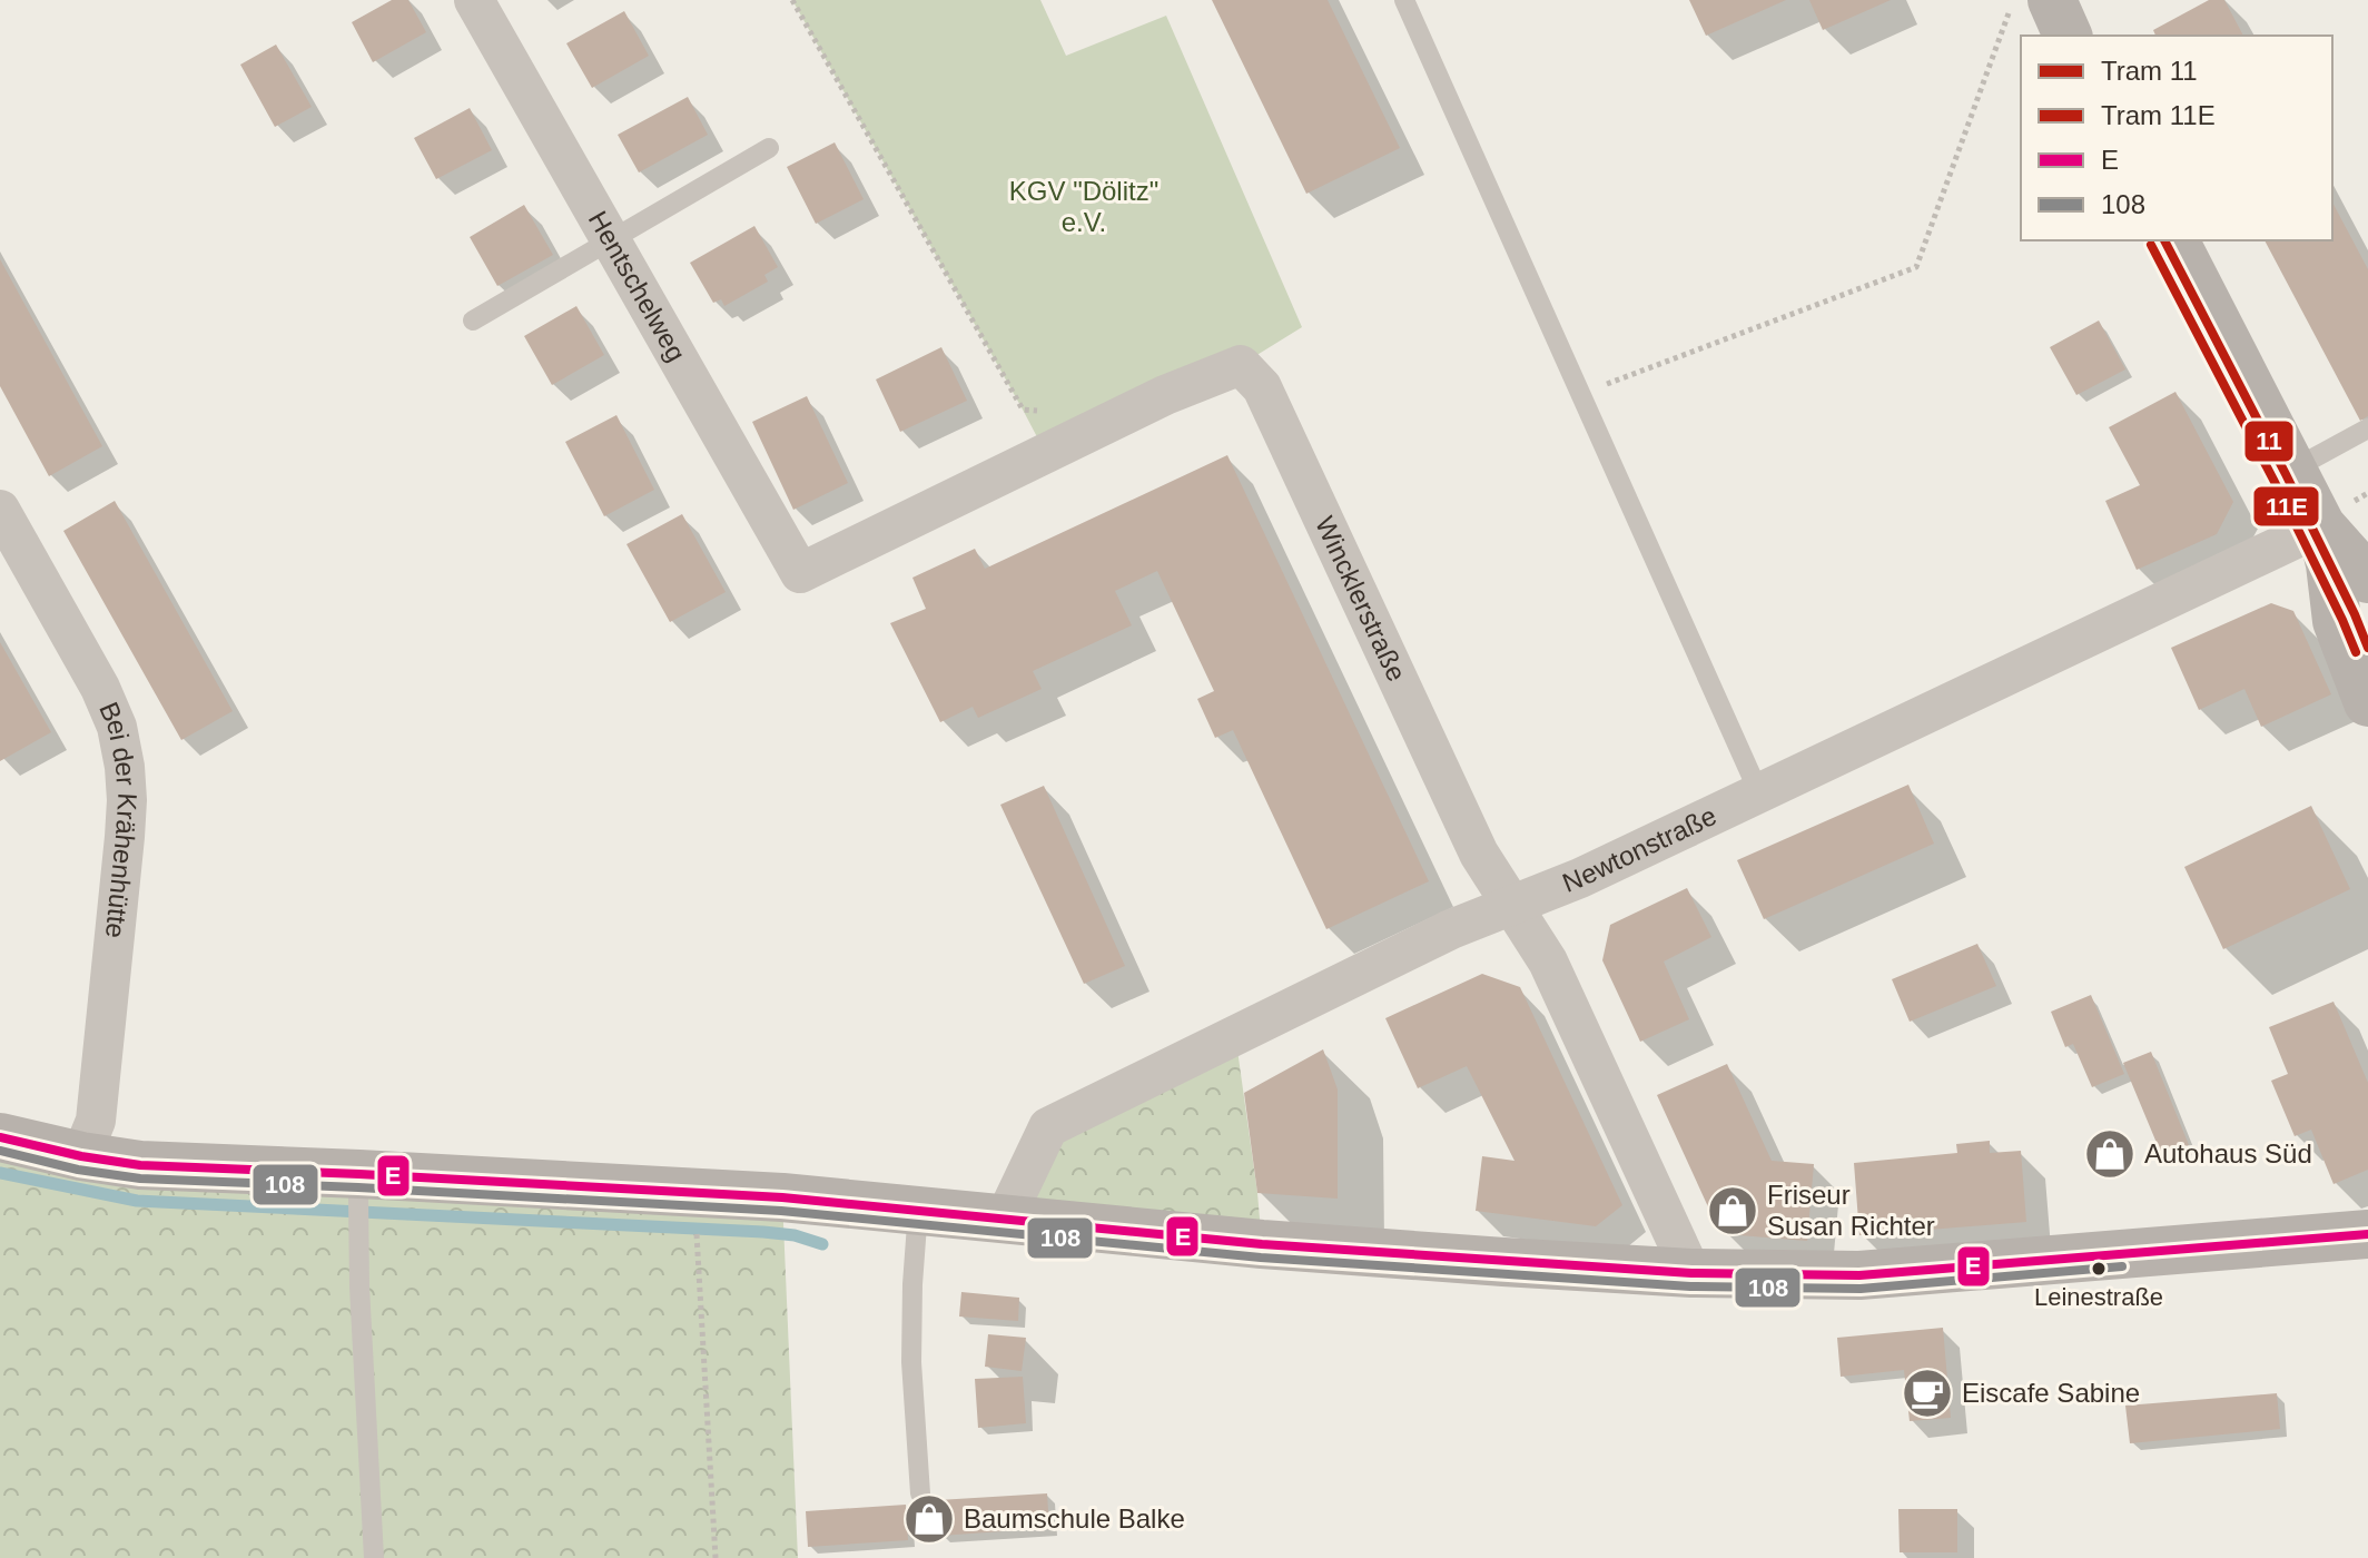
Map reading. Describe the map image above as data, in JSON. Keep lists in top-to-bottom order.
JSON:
{
  "streets": {
    "street": [
      "Hentschelweg",
      "Wincklerstraße",
      "Bei der Krähenhütte",
      "Newtonstraße"
    ]
  },
  "crossings": [
    ["Hentschelweg", "Wincklerstraße"],
    ["Wincklerstraße", "Newtonstraße"]
  ],
  "parks": ["KGV \"Dölitz\" e.V."],
  "places": {
    "shop": ["Autohaus Süd", "Friseur Susan Richter", "Baumschule Balke"],
    "other": ["Leinestraße"],
    "cafe": ["Eiscafe Sabine"]
  },
  "lines": [
    "tram line 11",
    "tram line 11E",
    "transit line E",
    "transit line 108"
  ],
  "legend": [
    "Tram 11",
    "Tram 11E",
    "E",
    "108"
  ]
}
